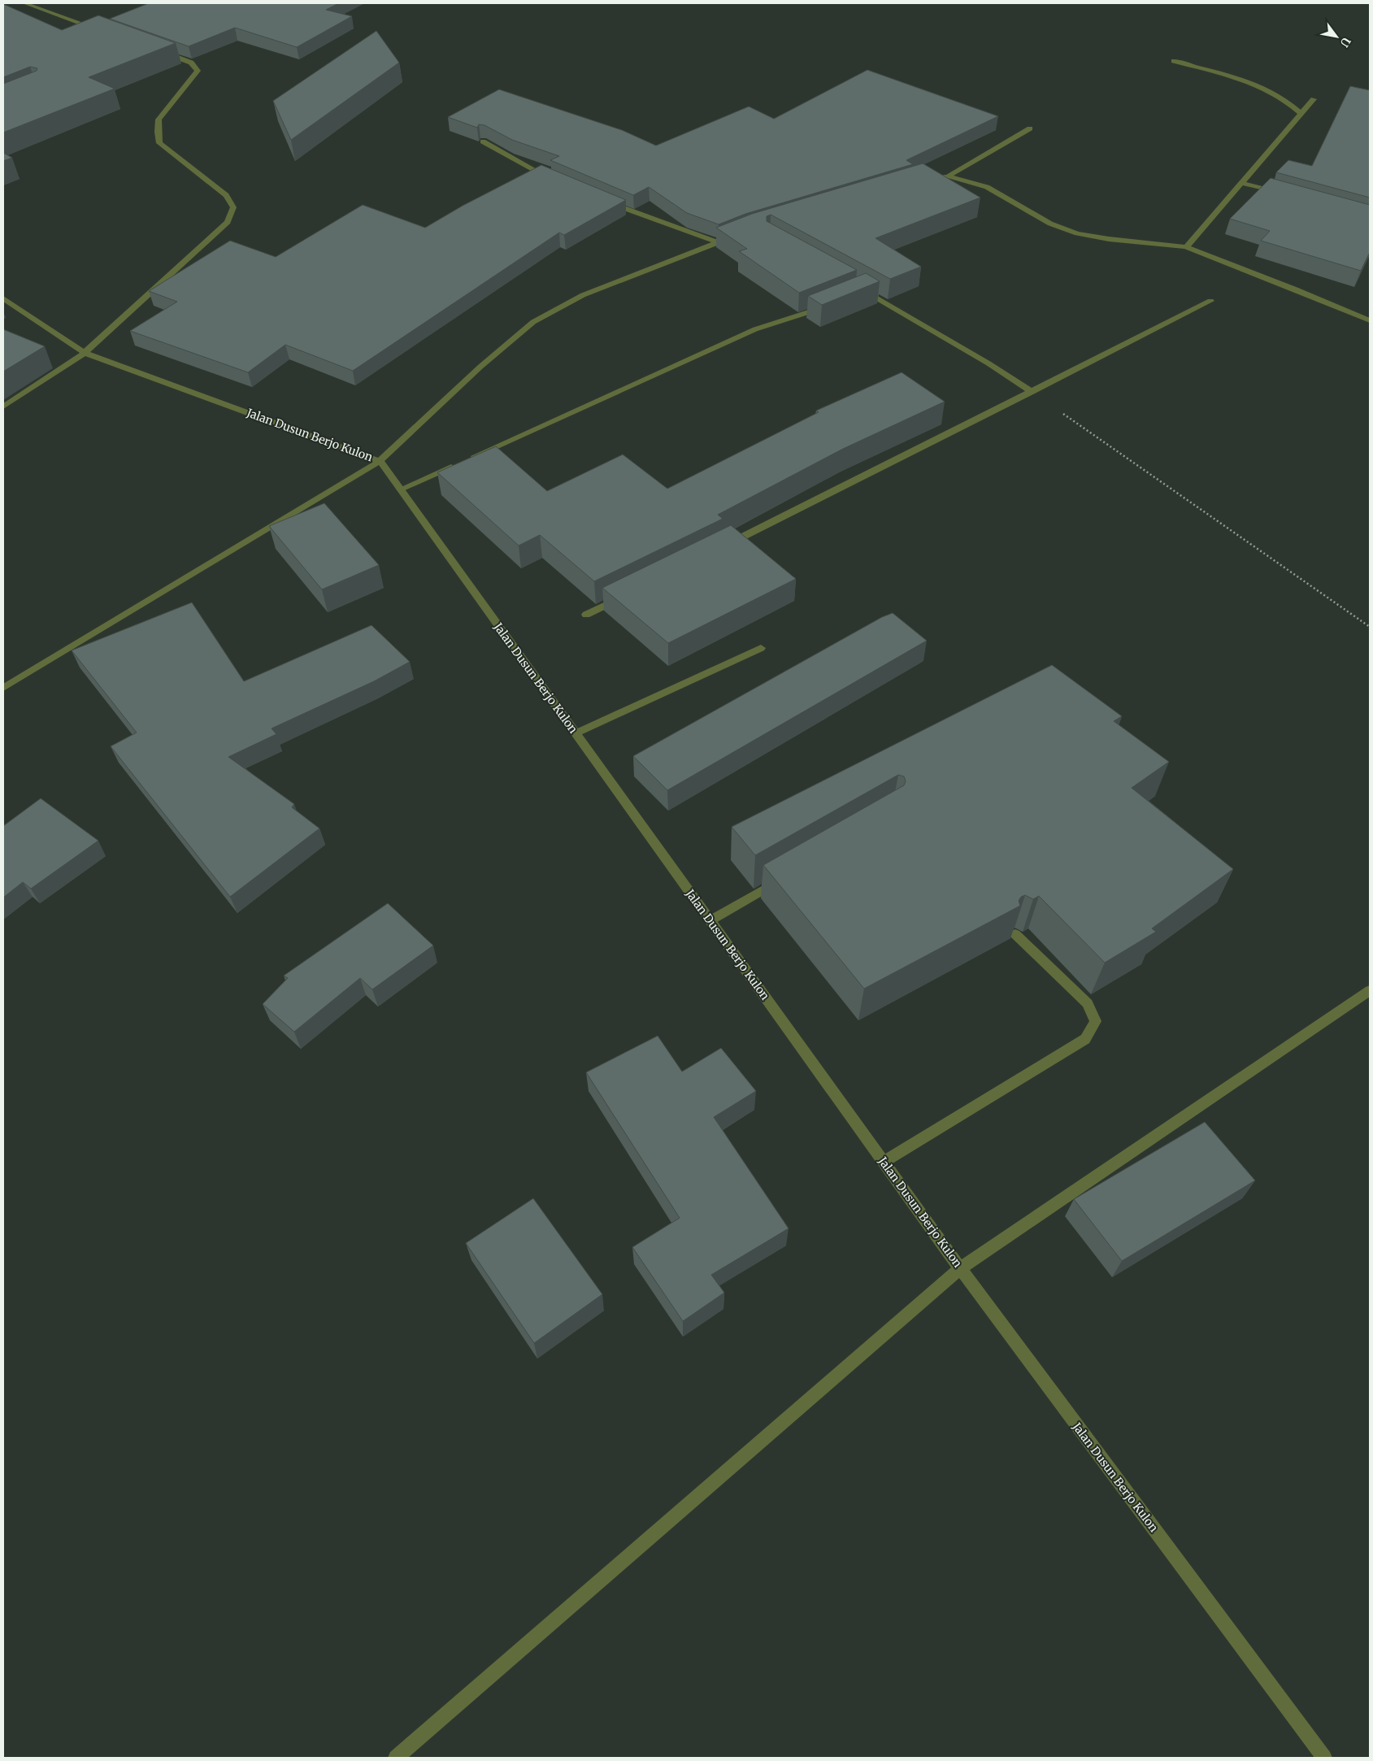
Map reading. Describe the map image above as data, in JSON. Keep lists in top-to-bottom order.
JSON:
{
  "streets": {
    "street": ["Jalan Dusun Berjo Kulon"]
  },
  "north": "bottom right"
}
